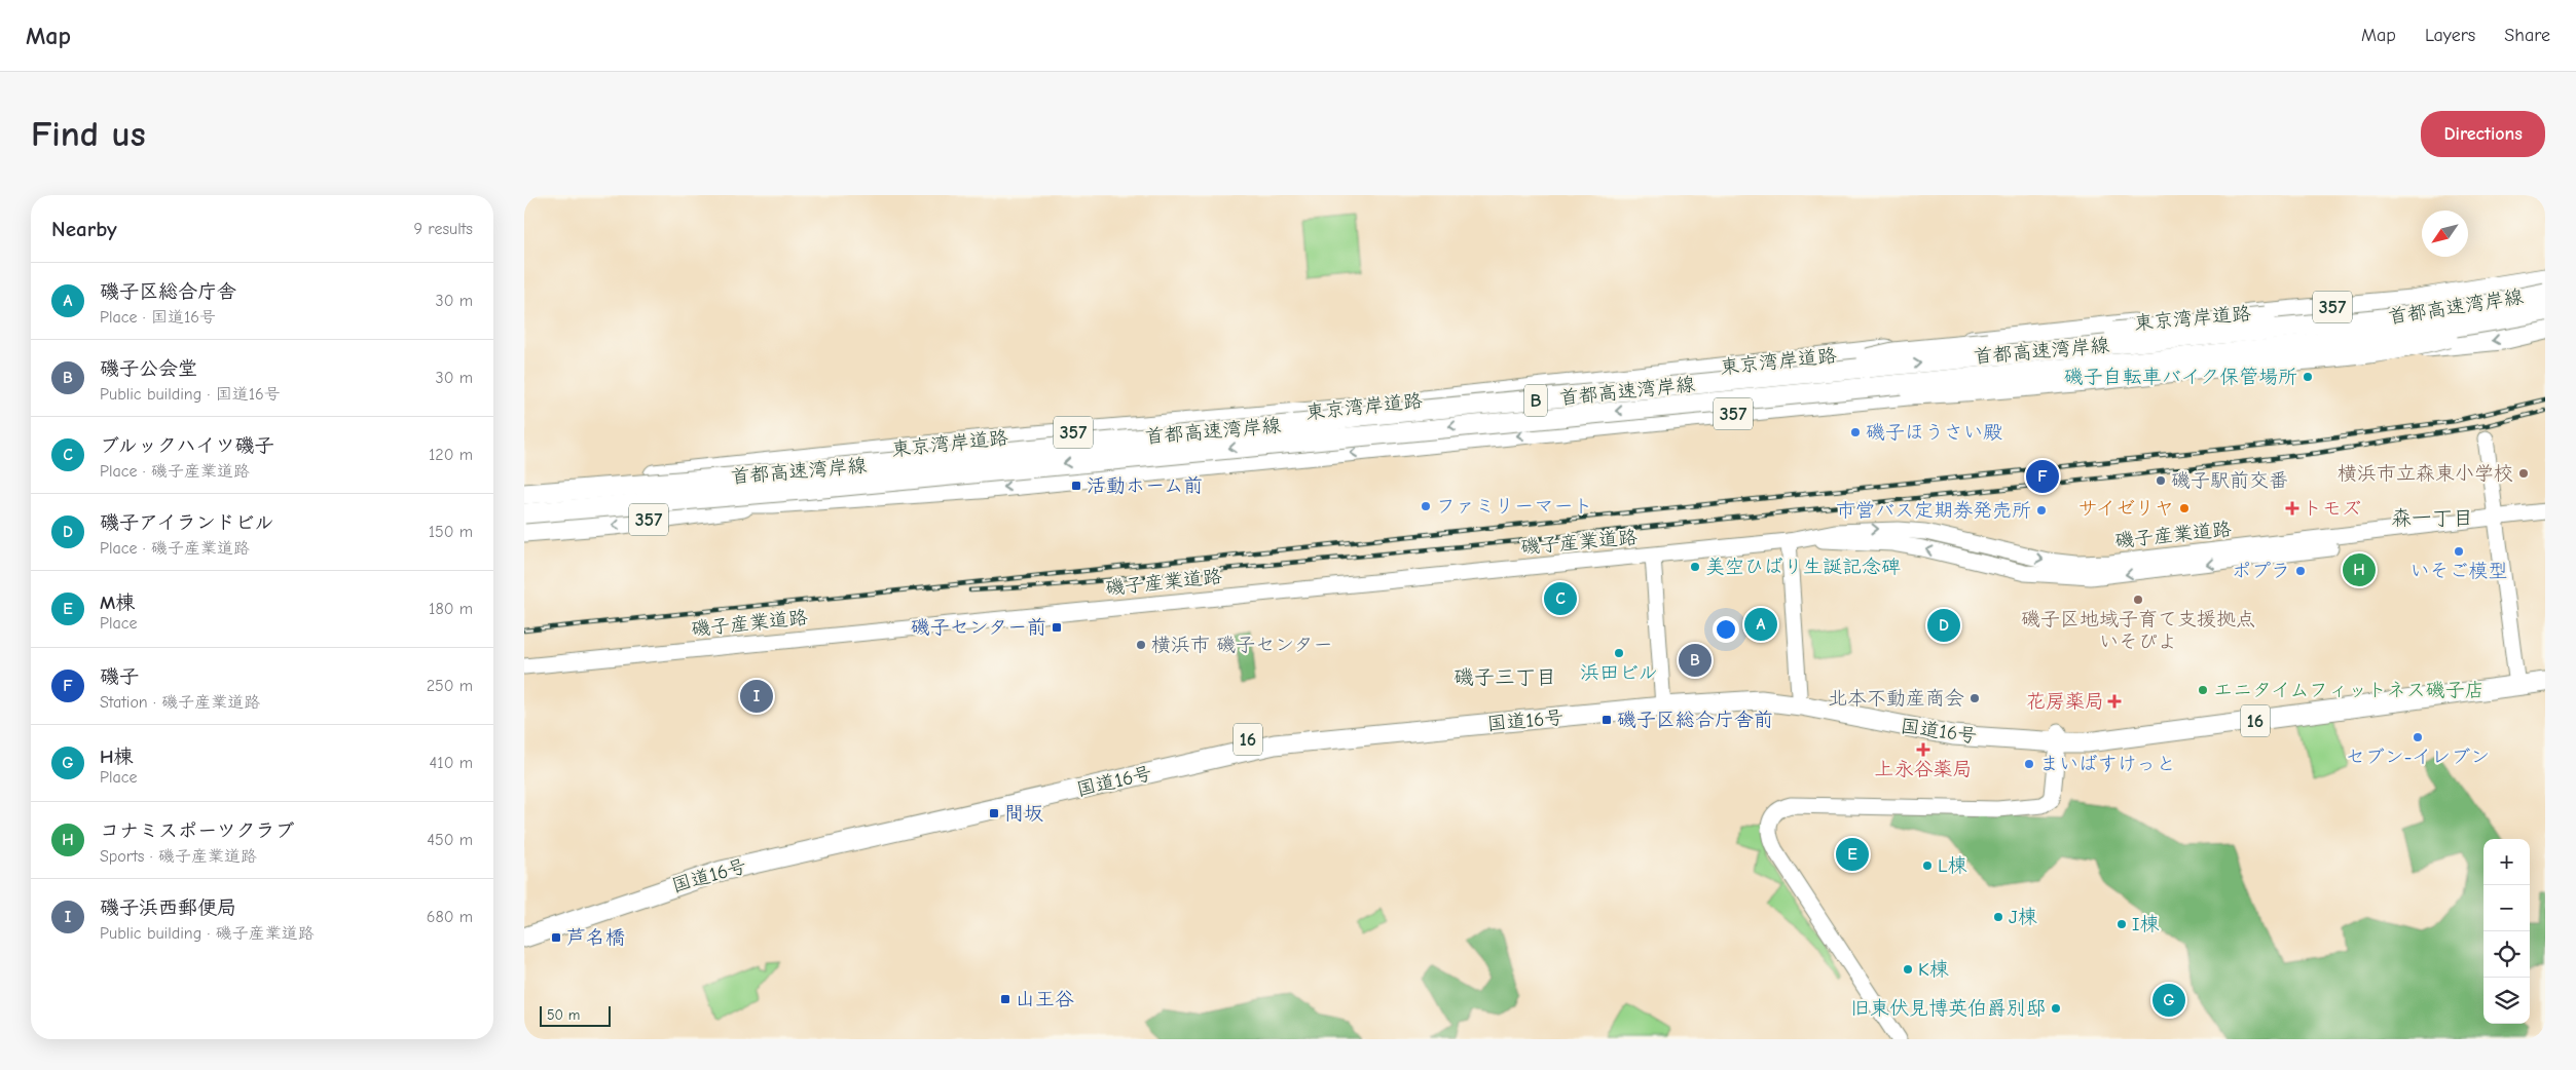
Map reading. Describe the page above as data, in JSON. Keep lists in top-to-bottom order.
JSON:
{
  "streets": {
    "highway": [
      "357",
      "首都高速湾岸線",
      "東京湾岸道路",
      "B",
      "国道16号",
      "16"
    ],
    "street": ["磯子産業道路"]
  },
  "crossings": [
    ["首都高速湾岸線", "東京湾岸道路"]
  ],
  "districts": ["森一丁目", "磯子三丁目"],
  "places": {
    "other": [
      "磯子自転車バイク保管場所",
      "磯子ほうさい殿",
      "横浜市立森東小学校",
      "磯子駅前交番",
      "ファミリーマート",
      "サイゼリヤ",
      "市営バス定期券発売所",
      "いそご模型",
      "美空ひばり生誕記念碑",
      "ポプラ",
      "磯子区地域子育て支援拠点 いそぴよ",
      "横浜市 磯子センター",
      "浜田ビル",
      "エニタイムフィットネス磯子店",
      "北本不動産商会",
      "セブン-イレブン",
      "まいばすけっと",
      "L棟",
      "J棟",
      "I棟",
      "K棟",
      "旧東伏見博英伯爵別邸"
    ],
    "transit": [
      "活動ホーム前",
      "磯子センター前",
      "磯子区総合庁舎前",
      "間坂",
      "芦名橋",
      "山王谷"
    ],
    "health": ["トモズ", "花房薬局", "上永谷薬局"]
  },
  "scale_bar": "50 m",
  "north": "bottom left",
  "page": {
    "header": "Map",
    "nav": ["Map", "Layers", "Share"],
    "buttons": "Directions",
    "title": "Find us",
    "heading": ["Nearby", "9 results"],
    "list": [
      {
        "mark": "A",
        "name": "磯子区総合庁舎",
        "note": "Place · 国道16号",
        "value": "30 m"
      },
      {
        "mark": "B",
        "name": "磯子公会堂",
        "note": "Public building · 国道16号",
        "value": "30 m"
      },
      {
        "mark": "C",
        "name": "ブルックハイツ磯子",
        "note": "Place · 磯子産業道路",
        "value": "120 m"
      },
      {
        "mark": "D",
        "name": "磯子アイランドビル",
        "note": "Place · 磯子産業道路",
        "value": "150 m"
      },
      {
        "mark": "E",
        "name": "M棟",
        "note": "Place",
        "value": "180 m"
      },
      {
        "mark": "F",
        "name": "磯子",
        "note": "Station · 磯子産業道路",
        "value": "250 m"
      },
      {
        "mark": "G",
        "name": "H棟",
        "note": "Place",
        "value": "410 m"
      },
      {
        "mark": "H",
        "name": "コナミスポーツクラブ",
        "note": "Sports · 磯子産業道路",
        "value": "450 m"
      },
      {
        "mark": "I",
        "name": "磯子浜西郵便局",
        "note": "Public building · 磯子産業道路",
        "value": "680 m"
      }
    ],
    "pins": [
      "F",
      "H",
      "C",
      "A",
      "D",
      "B",
      "I",
      "E",
      "G"
    ],
    "map_buttons": ["+", "−"],
    "scale": "50 m"
  }
}
